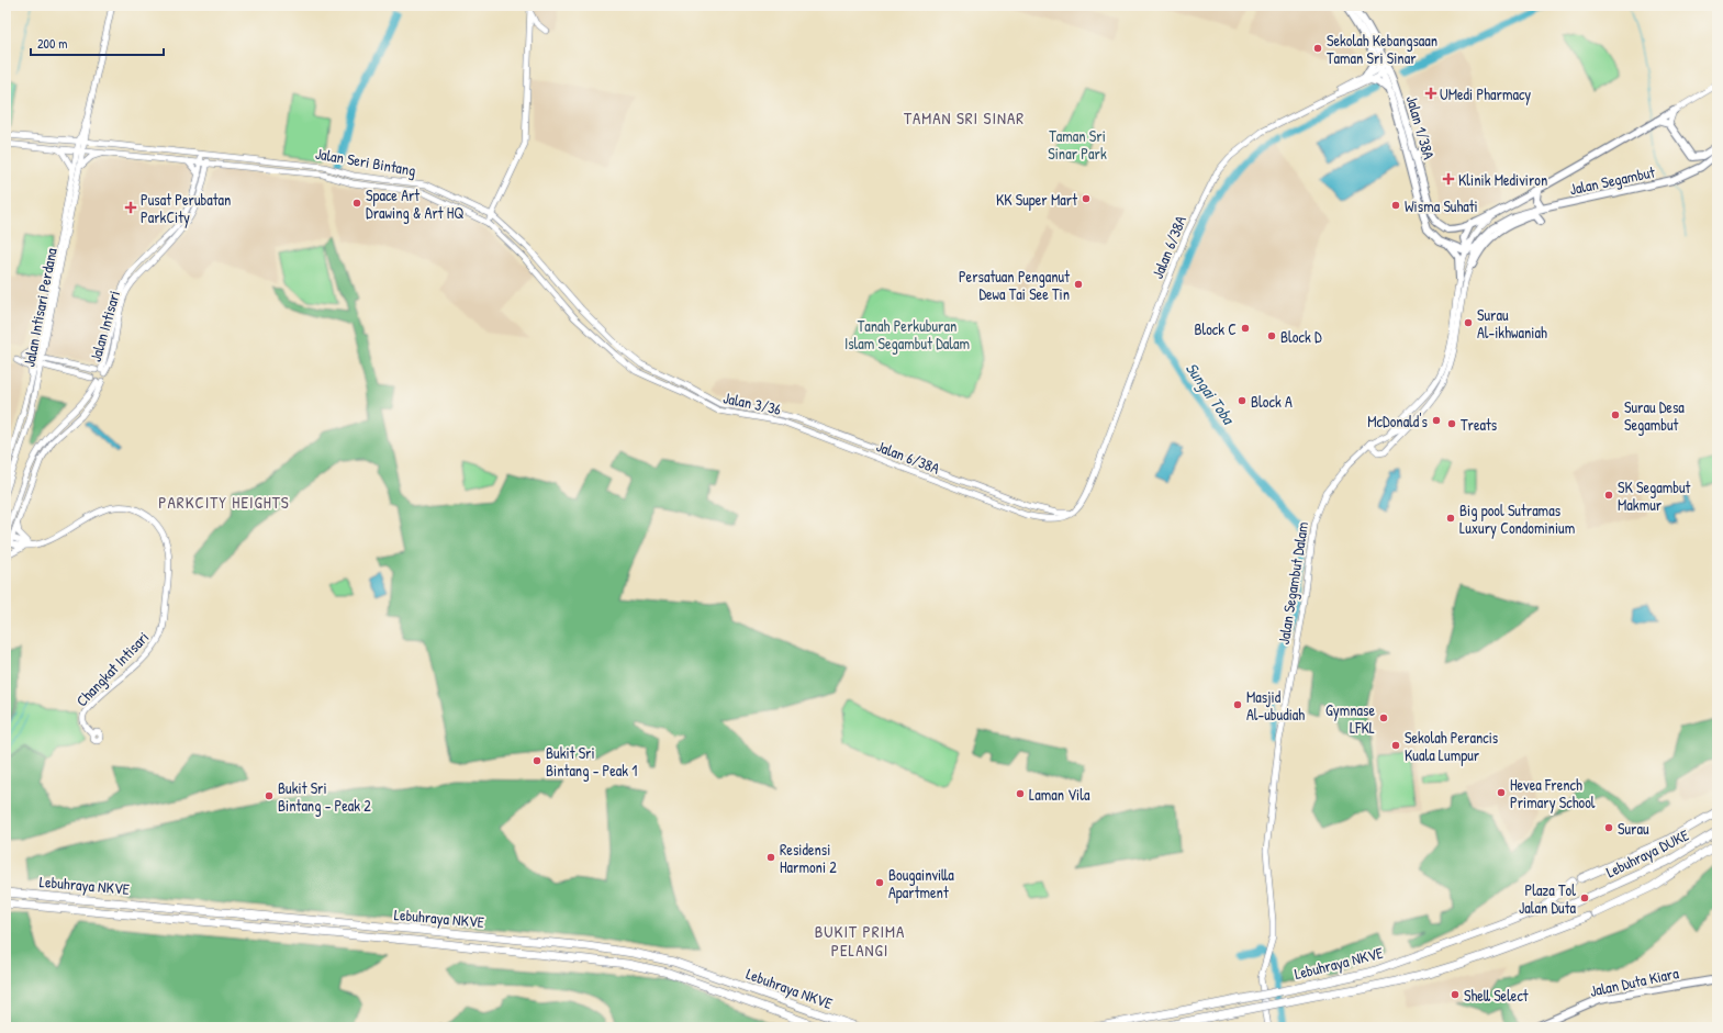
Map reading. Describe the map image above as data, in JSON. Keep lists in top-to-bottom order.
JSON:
{
  "streets": {
    "highway": ["Lebuhraya DUKE", "Lebuhraya NKVE"],
    "main road": ["Jalan 1/38A", "Jalan Segambut", "Jalan Duta Kiara"],
    "street": [
      "Jalan Seri Bintang",
      "Jalan 6/38A",
      "Jalan Intisari Perdana",
      "Jalan Intisari",
      "Jalan 3/36",
      "Jalan Segambut Dalam",
      "Changkat Intisari"
    ]
  },
  "crossings": [
    ["Jalan 1/38A", "Jalan Segambut"],
    ["Jalan 1/38A", "Jalan 6/38A"],
    ["Jalan Seri Bintang", "Jalan Intisari Perdana"],
    ["Jalan Seri Bintang", "Jalan Intisari"],
    ["Jalan Seri Bintang", "Jalan 3/36"],
    ["Jalan Segambut", "Jalan Segambut Dalam"],
    ["Jalan 6/38A", "Jalan 3/36"],
    ["Jalan Intisari Perdana", "Jalan Intisari"],
    ["Jalan Intisari", "Changkat Intisari"]
  ],
  "districts": ["TAMAN SRI SINAR", "PARKCITY HEIGHTS", "BUKIT PRIMA PELANGI"],
  "water": ["Sungai Toba"],
  "parks": ["Taman Sri Sinar Park", "Tanah Perkuburan Islam Segambut Dalam"],
  "places": {
    "other": [
      "Sekolah Kebangsaan Taman Sri Sinar",
      "KK Super Mart",
      "Space Art Drawing & Art HQ",
      "Wisma Suhati",
      "Persatuan Penganut Dewa Tai See Tin",
      "Surau Al-ikhwaniah",
      "Block C",
      "Block D",
      "Block A",
      "Surau Desa Segambut",
      "McDonald's",
      "Treats",
      "SK Segambut Makmur",
      "Big pool Sutramas Luxury Condominium",
      "Masjid Al-ubudiah",
      "Gymnase LFKL",
      "Sekolah Perancis Kuala Lumpur",
      "Bukit Sri Bintang - Peak 1",
      "Hevea French Primary School",
      "Laman Vila",
      "Bukit Sri Bintang - Peak 2",
      "Surau",
      "Residensi Harmoni 2",
      "Bougainvilla Apartment",
      "Plaza Tol Jalan Duta",
      "Shell Select"
    ],
    "health": ["UMedi Pharmacy", "Klinik Mediviron", "Pusat Perubatan ParkCity"]
  },
  "scale_bar": "200 m"
}
